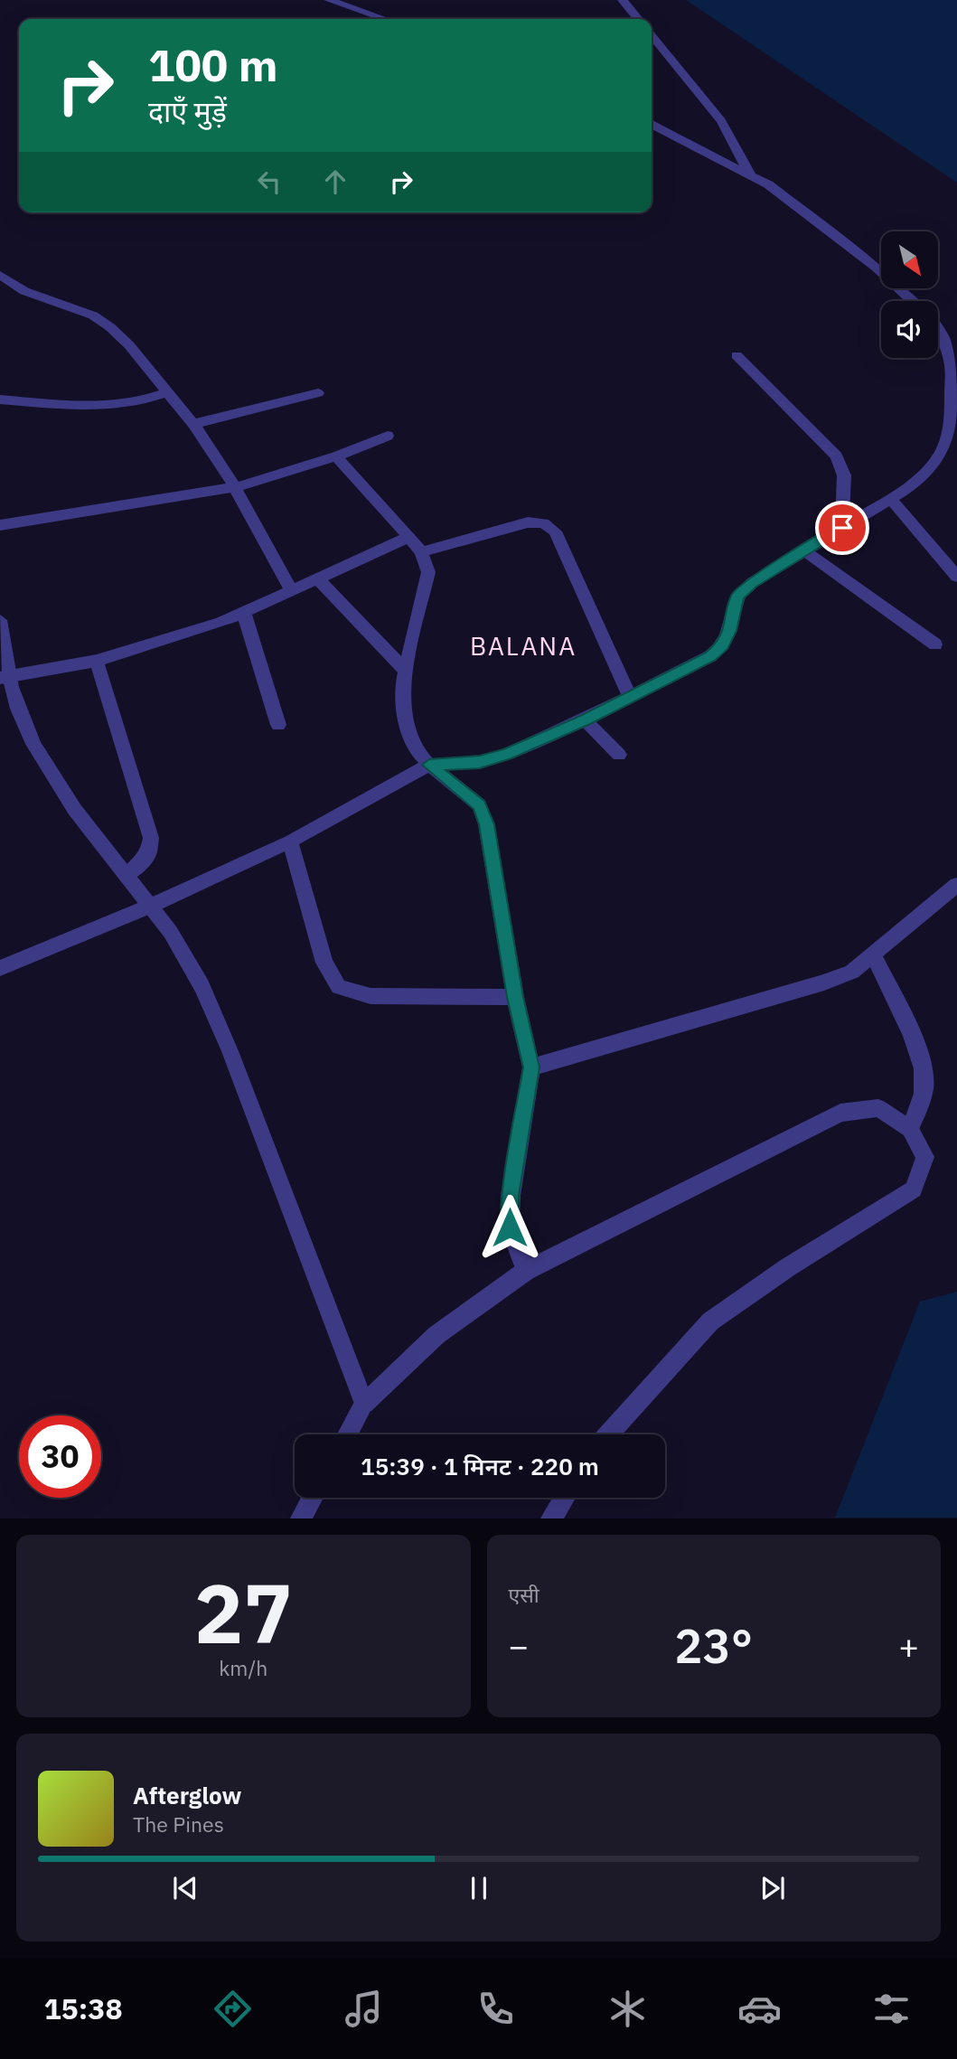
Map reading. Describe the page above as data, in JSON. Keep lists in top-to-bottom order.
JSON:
{
  "districts": ["BALANA"],
  "north": "bottom right",
  "page": {
    "turn": ["100 m", "दाएँ मुड़ें"],
    "limit": "30",
    "trip": "15:39 · 1 मिनट · 220 m",
    "tile": [
      ["27", "km/h"],
      "एसी"
    ],
    "heat": ["−", "23°", "+"],
    "song": ["Afterglow", "The Pines"],
    "tabs": "15:38"
  }
}
